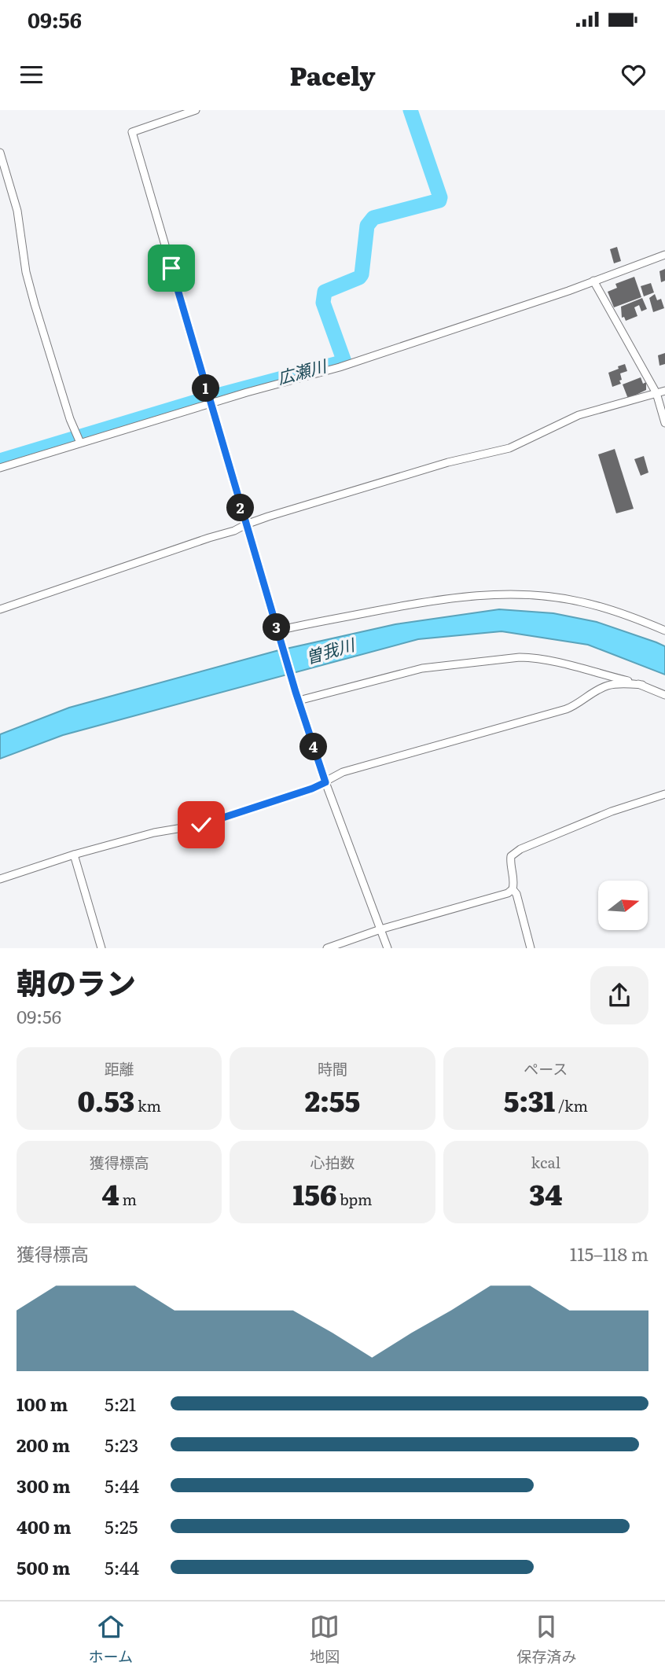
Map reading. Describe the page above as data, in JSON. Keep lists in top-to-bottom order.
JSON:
{
  "water": ["広瀬川", "曽我川"],
  "north": "right",
  "page": {
    "status": "09:56",
    "header": "Pacely",
    "pins": [
      "1",
      "2",
      "3",
      "4"
    ],
    "heading": ["朝のラン", "09:56"],
    "stats": [
      ["距離", "0.53 km"],
      ["時間", "2:55"],
      ["ペース", "5:31 /km"],
      ["獲得標高", "4 m"],
      ["心拍数", "156 bpm"],
      ["kcal", "34"]
    ],
    "chart": ["獲得標高", "115–118 m"],
    "list": [
      {
        "name": "100 m",
        "note": "5:21"
      },
      {
        "name": "200 m",
        "note": "5:23"
      },
      {
        "name": "300 m",
        "note": "5:44"
      },
      {
        "name": "400 m",
        "note": "5:25"
      },
      {
        "name": "500 m",
        "note": "5:44"
      }
    ],
    "tabs": ["ホーム", "地図", "保存済み"]
  }
}
